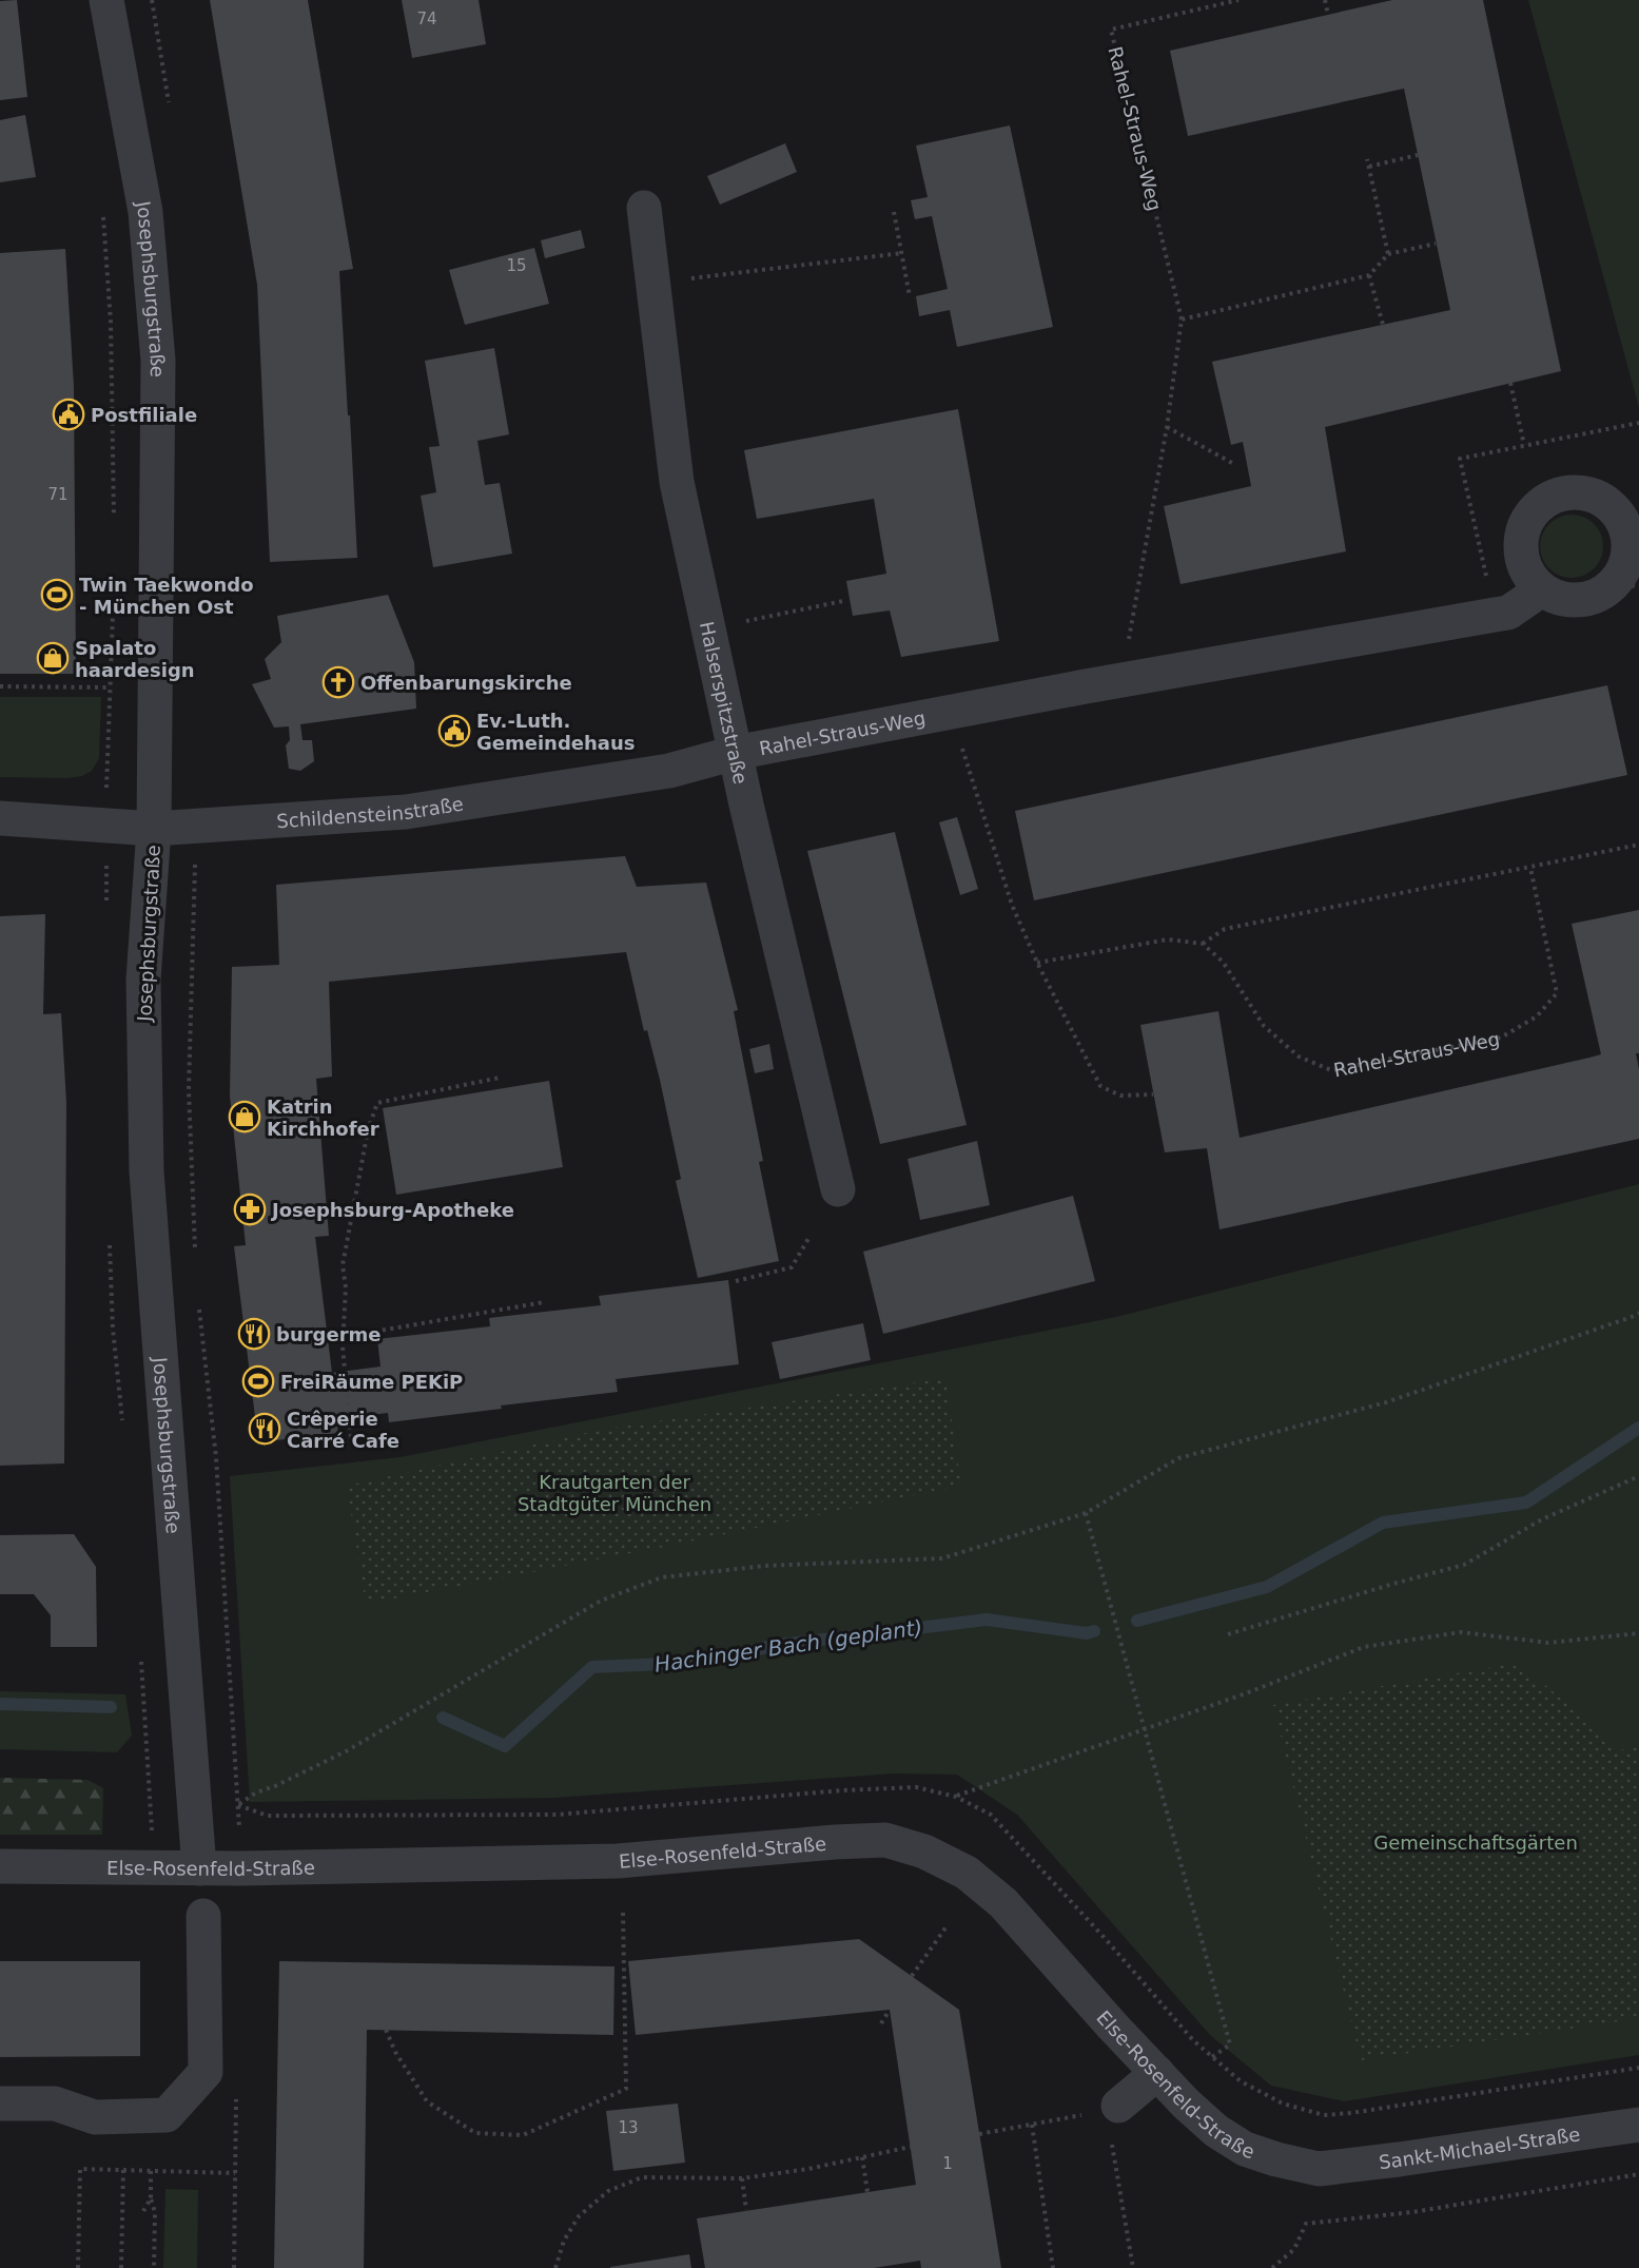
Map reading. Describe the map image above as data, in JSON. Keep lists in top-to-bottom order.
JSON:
{
  "streets": {
    "street": [
      "Rahel-Straus-Weg",
      "Josephsburgstraße",
      "Halserspitzstraße",
      "Schildensteinstraße",
      "Else-Rosenfeld-Straße",
      "Sankt-Michael-Straße"
    ]
  },
  "crossings": [
    ["Rahel-Straus-Weg", "Halserspitzstraße"],
    ["Rahel-Straus-Weg", "Schildensteinstraße"],
    ["Josephsburgstraße", "Schildensteinstraße"],
    ["Josephsburgstraße", "Else-Rosenfeld-Straße"],
    ["Halserspitzstraße", "Schildensteinstraße"],
    ["Else-Rosenfeld-Straße", "Sankt-Michael-Straße"]
  ],
  "water": ["Hachinger Bach (geplant)"],
  "parks": ["Krautgarten der Stadtgüter München", "Gemeinschaftsgärten"],
  "places": {
    "public building": ["Postfiliale", "Ev.-Luth. Gemeindehaus"],
    "sports": ["Twin Taekwondo - München Ost", "FreiRäume PEKiP"],
    "shop": ["Spalato haardesign", "Katrin Kirchhofer"],
    "church": ["Offenbarungskirche"],
    "pharmacy": ["Josephsburg-Apotheke"],
    "restaurant": ["burgerme", "Crêperie Carré Cafe"]
  },
  "house_numbers": [
    "74",
    "15",
    "71",
    "13",
    "1"
  ]
}
